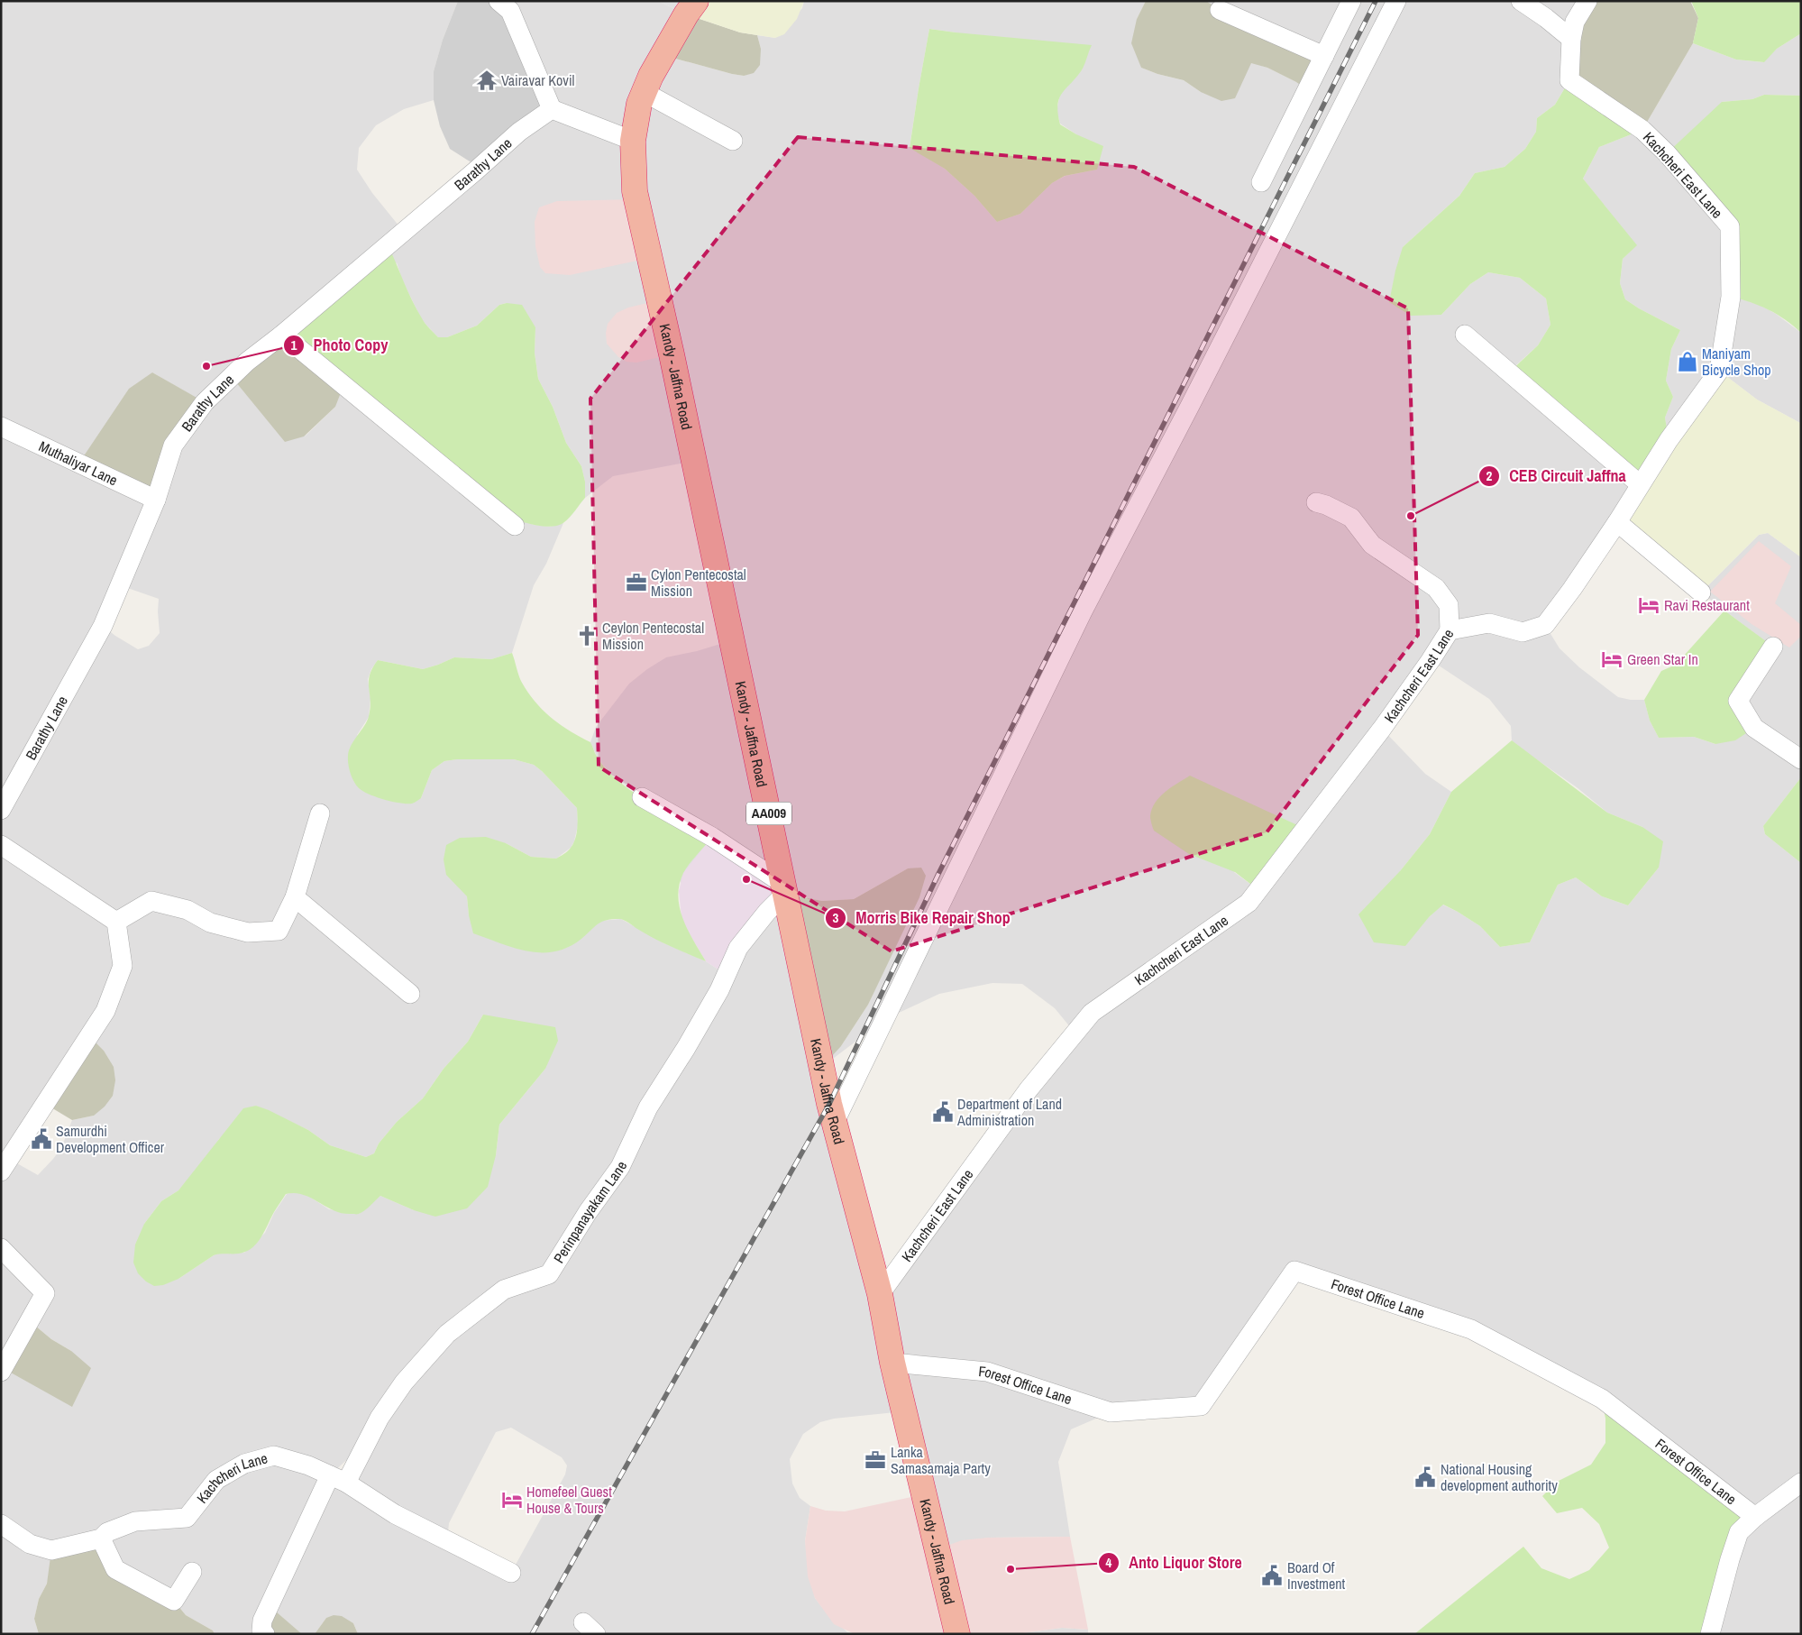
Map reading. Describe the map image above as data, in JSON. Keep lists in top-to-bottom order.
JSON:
{
  "streets": {
    "highway": ["Kandy - Jaffna Road", "AA009"],
    "street": [
      "Barathy Lane",
      "Kachcheri East Lane",
      "Muthaliyar Lane",
      "Perinpanayakam Lane",
      "Forest Office Lane",
      "Kachcheri Lane"
    ]
  },
  "crossings": [
    ["Barathy Lane", "Muthaliyar Lane"],
    ["Kachcheri East Lane", "Kandy - Jaffna Road"],
    ["Kandy - Jaffna Road", "Perinpanayakam Lane"],
    ["Kandy - Jaffna Road", "Forest Office Lane"],
    ["Perinpanayakam Lane", "Kachcheri Lane"]
  ],
  "places": {
    "temple": ["Vairavar Kovil"],
    "shop": ["Maniyam Bicycle Shop"],
    "other": [
      "Photo Copy",
      "CEB Circuit Jaffna",
      "Morris Bike Repair Shop",
      "Anto Liquor Store"
    ],
    "office": ["Cylon Pentecostal Mission", "Lanka Samasamaja Party"],
    "hotel": ["Ravi Restaurant", "Green Star In", "Homefeel Guest House & Tours"],
    "church": ["Ceylon Pentecostal Mission"],
    "public building": [
      "Department of Land Administration",
      "Samurdhi Development Officer",
      "National Housing development authority",
      "Board Of Investment"
    ]
  }
}
